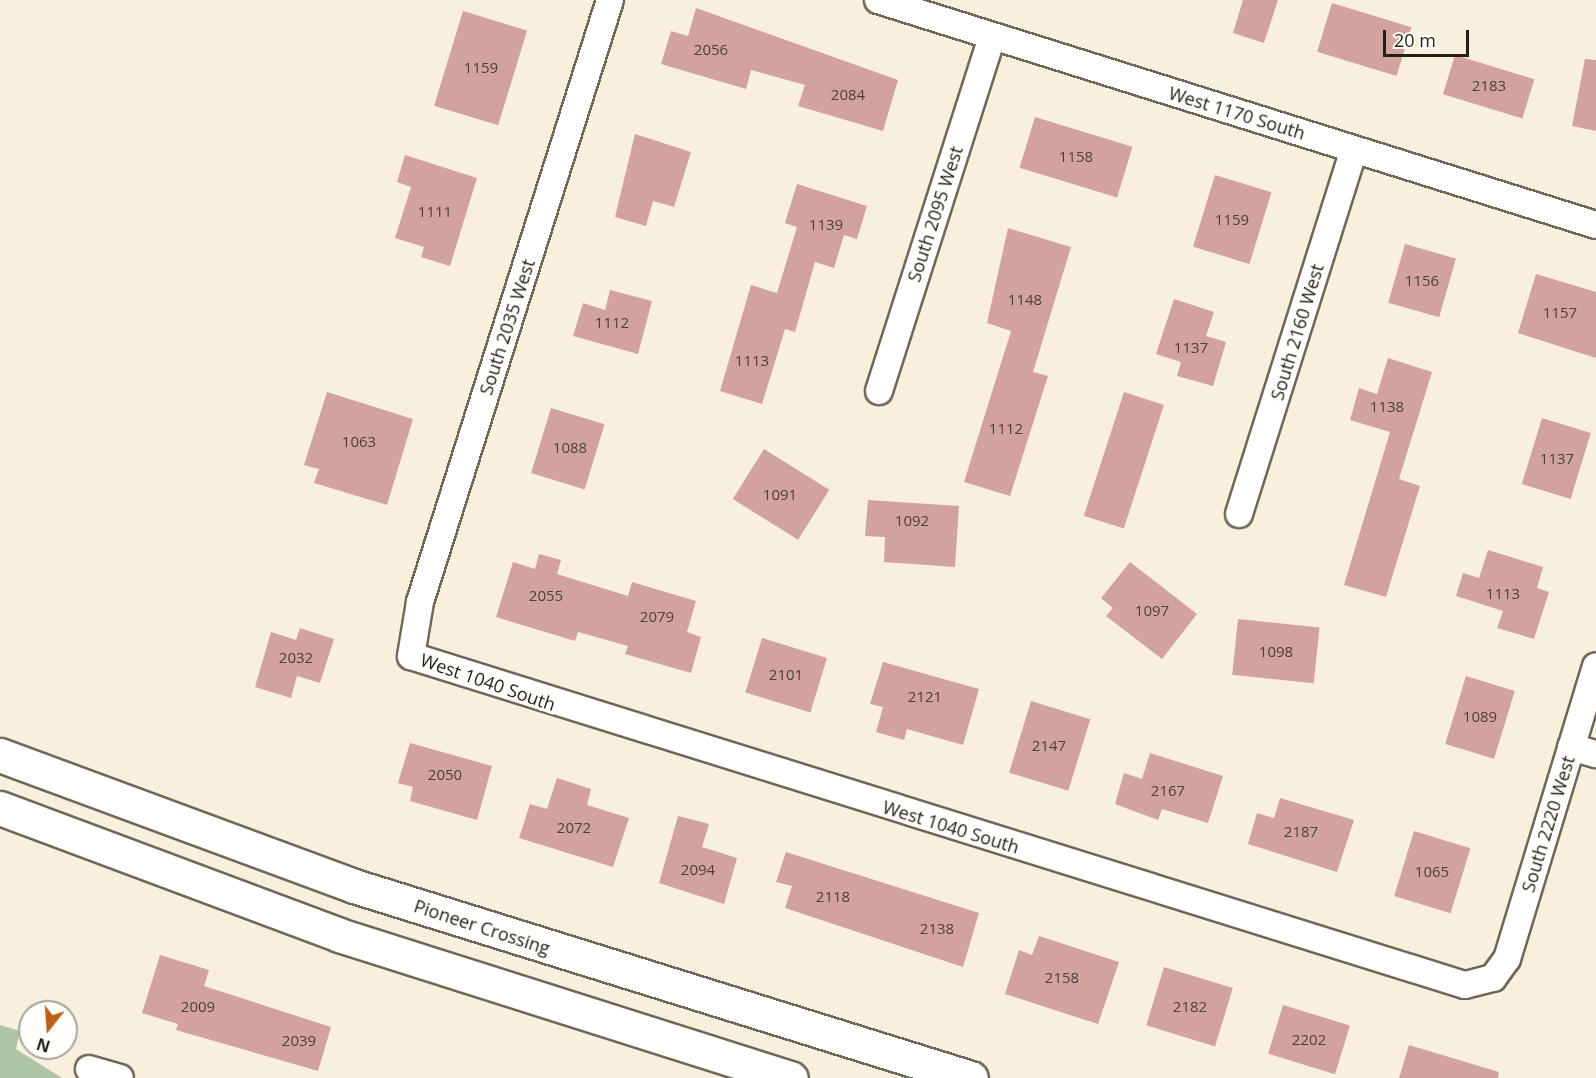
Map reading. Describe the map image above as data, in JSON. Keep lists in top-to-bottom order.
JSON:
{
  "streets": {
    "highway": ["Pioneer Crossing"],
    "street": [
      "West 1170 South",
      "South 2095 West",
      "South 2035 West",
      "South 2160 West",
      "West 1040 South",
      "South 2220 West"
    ]
  },
  "crossings": [
    ["West 1170 South", "South 2095 West"],
    ["West 1170 South", "South 2160 West"],
    ["South 2035 West", "West 1040 South"],
    ["West 1040 South", "South 2220 West"]
  ],
  "house_numbers": [
    "2056",
    "1159",
    "2183",
    "2084",
    "1158",
    "1111",
    "1159",
    "1139",
    "1156",
    "1148",
    "1157",
    "1112",
    "1137",
    "1113",
    "1138",
    "1112",
    "1063",
    "1088",
    "1137",
    "1091",
    "1092",
    "1113",
    "2055",
    "1097",
    "2079",
    "1098",
    "2032",
    "2101",
    "2121",
    "1089",
    "2147",
    "2050",
    "2167",
    "2072",
    "2187",
    "2094",
    "1065",
    "2118",
    "2138",
    "2158",
    "2009",
    "2182",
    "2202",
    "2039"
  ],
  "scale_bar": "20 m",
  "north": "bottom"
}
